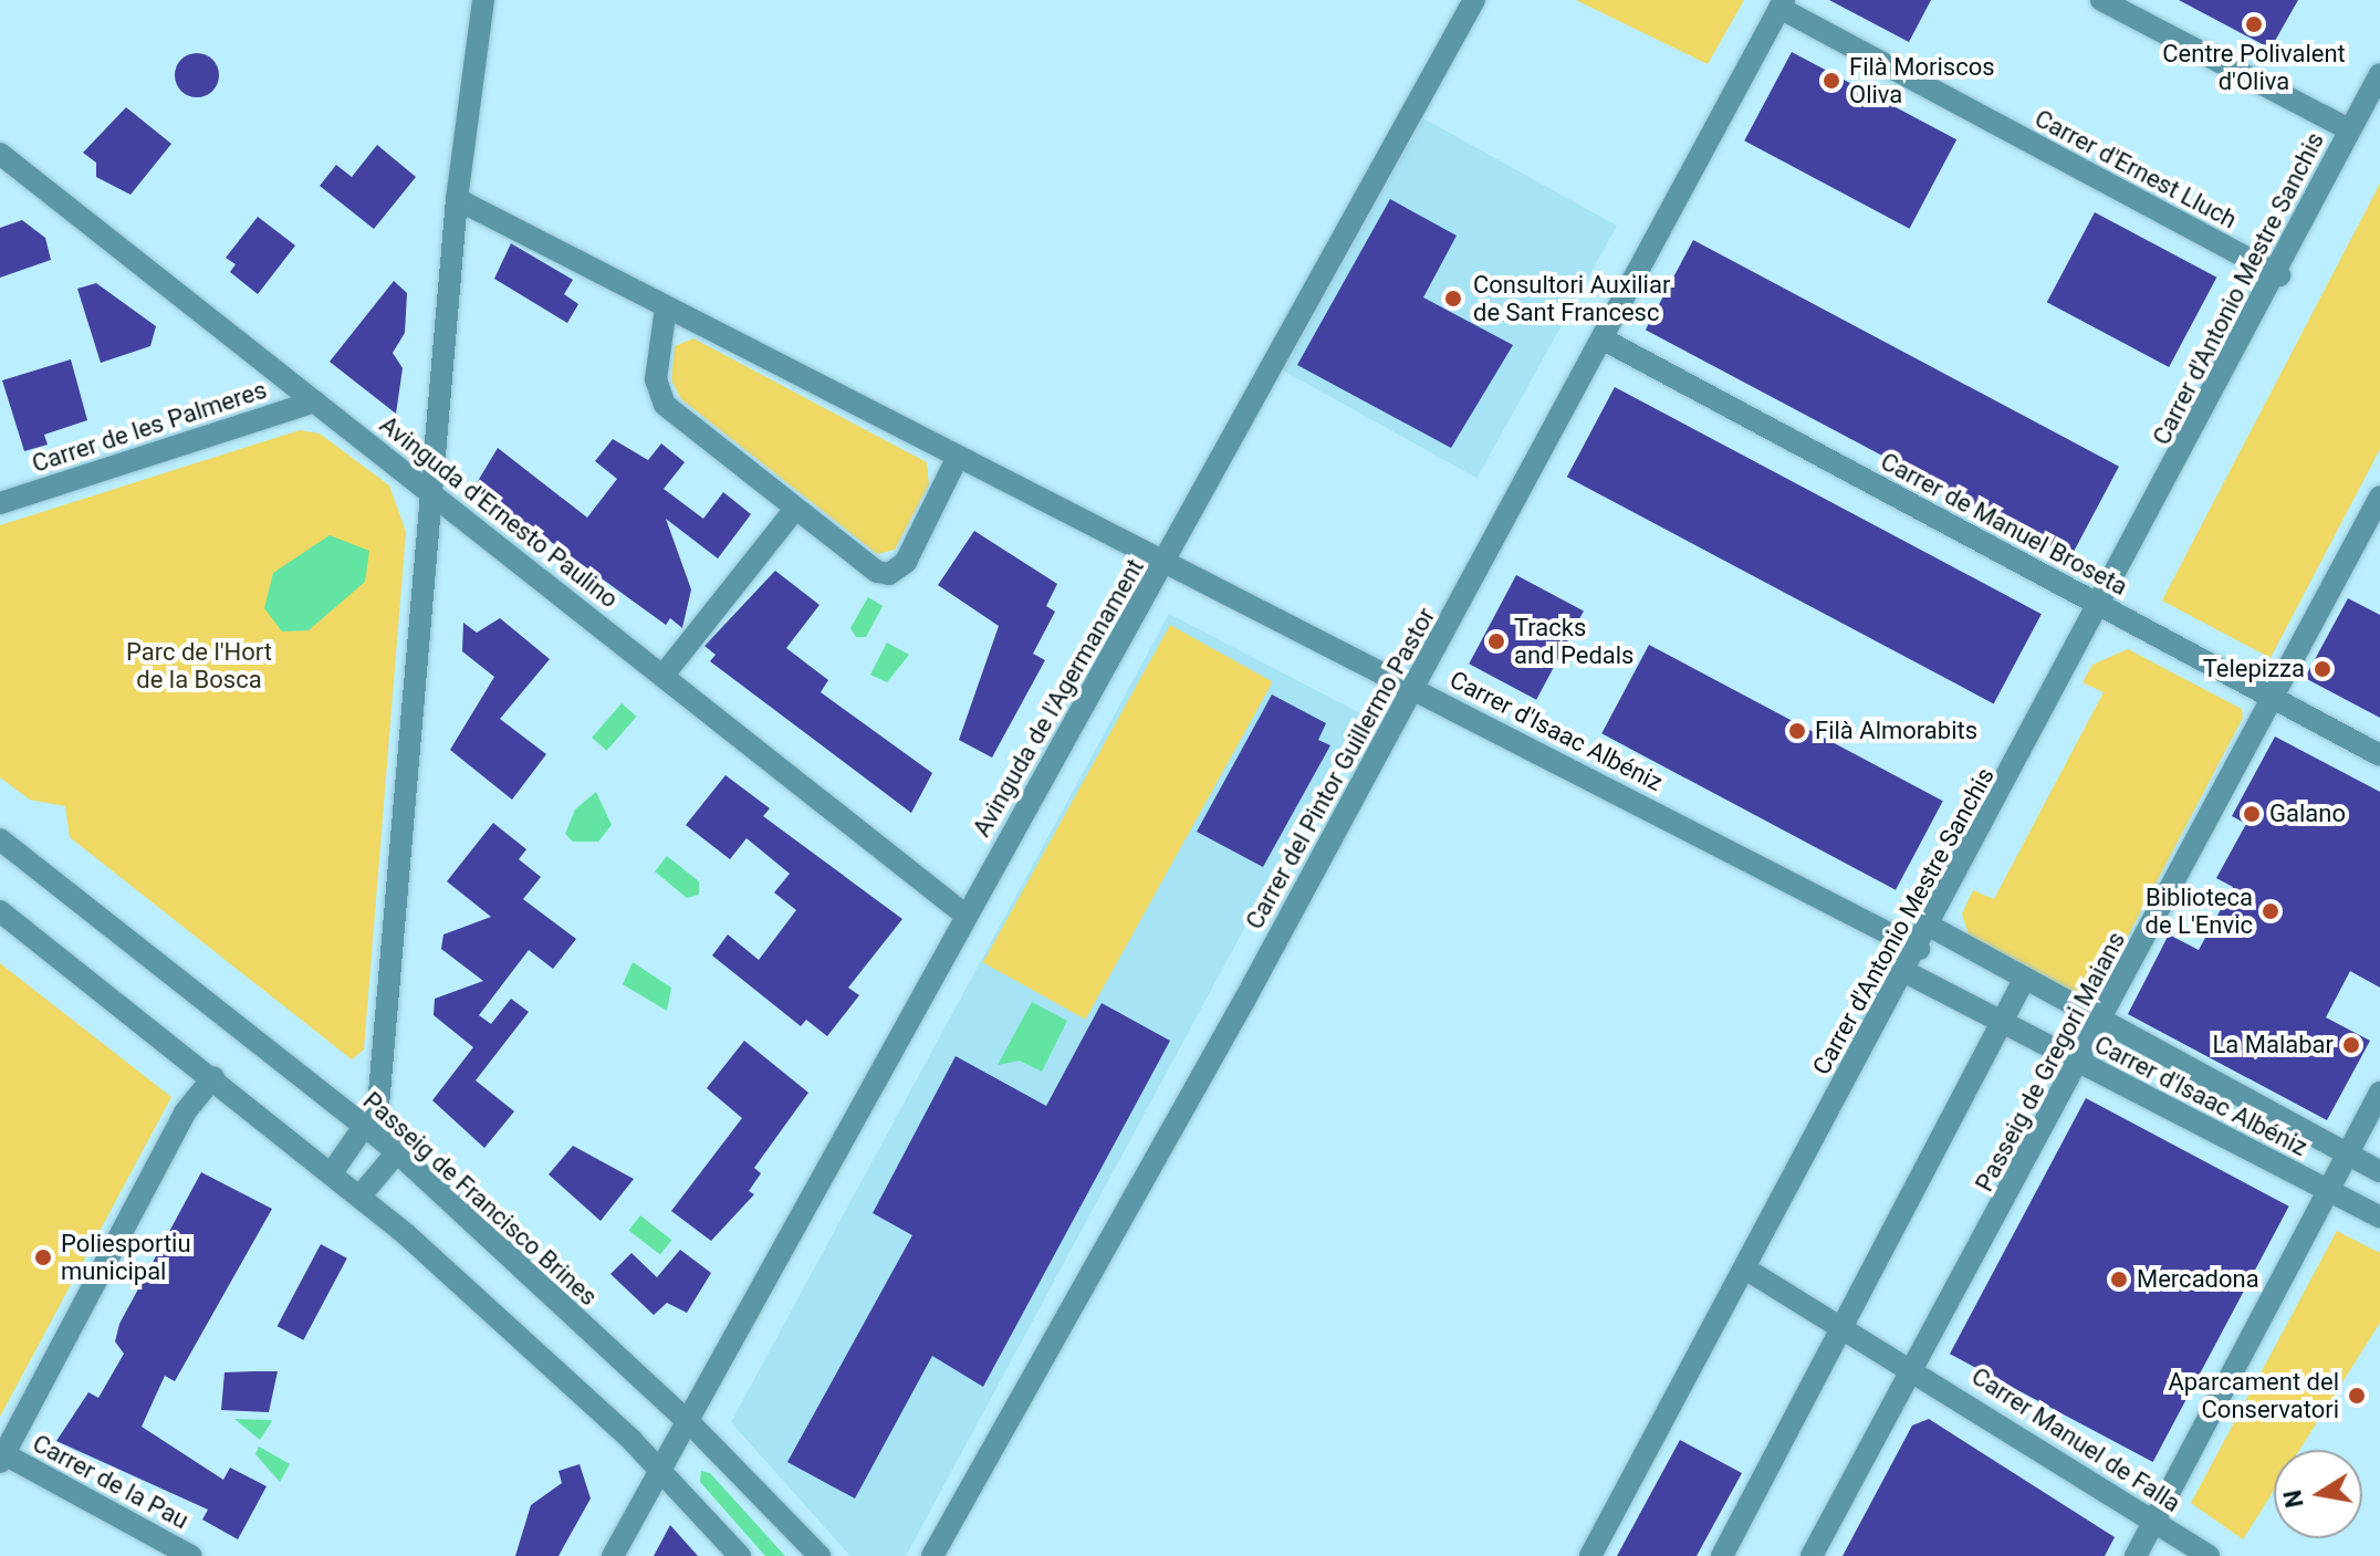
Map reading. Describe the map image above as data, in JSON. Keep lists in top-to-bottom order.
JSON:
{
  "streets": {
    "street": [
      "Carrer d'Ernest Lluch",
      "Carrer d'Antonio Mestre Sanchis",
      "Carrer de les Palmeres",
      "Avinguda d'Ernesto Paulino",
      "Carrer de Manuel Broseta",
      "Avinguda de l'Agermanament",
      "Carrer d'Isaac Albéniz",
      "Carrer del Pintor Guillermo Pastor",
      "Passeig de Gregori Maians",
      "Passeig de Francisco Brines",
      "Carrer Manuel de Falla",
      "Carrer de la Pau"
    ]
  },
  "crossings": [
    ["Carrer d'Ernest Lluch", "Carrer d'Antonio Mestre Sanchis"],
    ["Carrer d'Ernest Lluch", "Carrer del Pintor Guillermo Pastor"],
    ["Carrer d'Antonio Mestre Sanchis", "Carrer de Manuel Broseta"],
    ["Carrer d'Antonio Mestre Sanchis", "Carrer d'Isaac Albéniz"],
    ["Carrer de les Palmeres", "Avinguda d'Ernesto Paulino"],
    ["Avinguda d'Ernesto Paulino", "Avinguda de l'Agermanament"],
    ["Carrer de Manuel Broseta", "Carrer del Pintor Guillermo Pastor"],
    ["Carrer de Manuel Broseta", "Passeig de Gregori Maians"],
    ["Avinguda de l'Agermanament", "Carrer d'Isaac Albéniz"],
    ["Avinguda de l'Agermanament", "Passeig de Francisco Brines"],
    ["Carrer d'Isaac Albéniz", "Carrer del Pintor Guillermo Pastor"],
    ["Carrer d'Isaac Albéniz", "Passeig de Gregori Maians"],
    ["Passeig de Gregori Maians", "Carrer Manuel de Falla"]
  ],
  "parks": ["Parc de l'Hort de la Bosca"],
  "places": [
    "Centre Polivalent d'Oliva",
    "Filà Moriscos Oliva",
    "Consultori Auxiliar de Sant Francesc",
    "Tracks and Pedals",
    "Telepizza",
    "Filà Almorabits",
    "Galano",
    "Biblioteca de L'Envic",
    "La Malabar",
    "Poliesportiu municipal",
    "Mercadona",
    "Aparcament del Conservatori"
  ],
  "north": "left"
}
